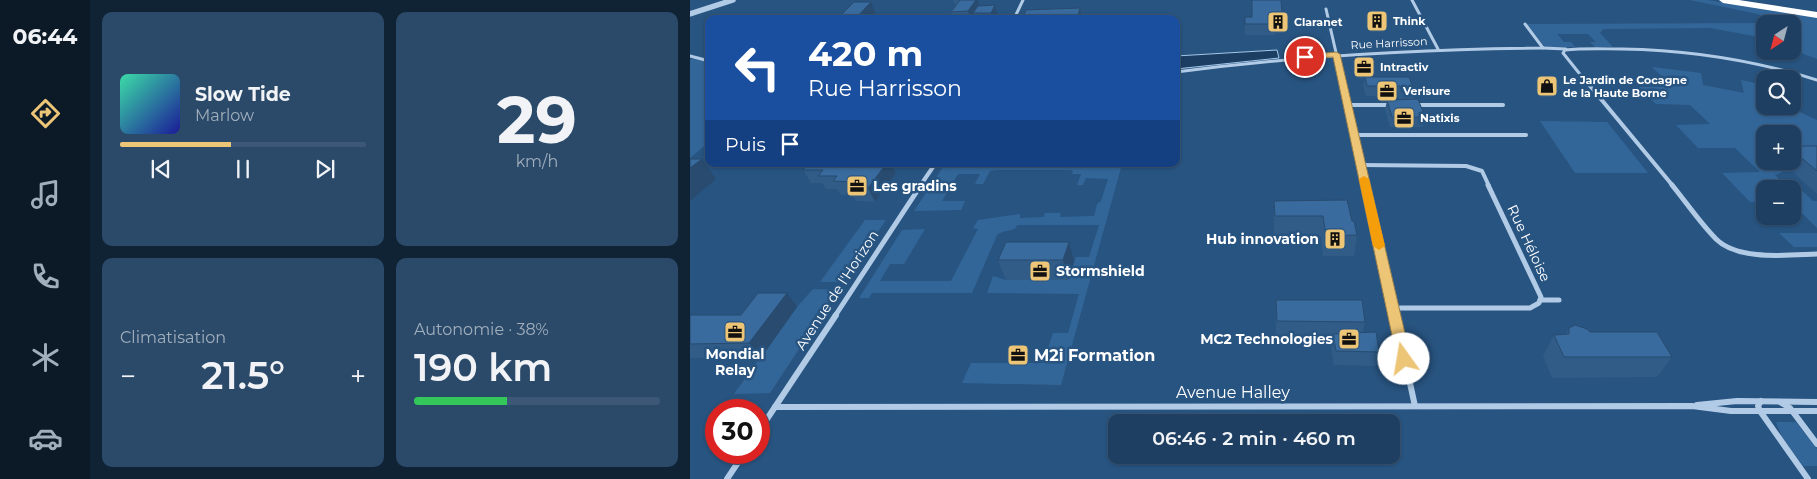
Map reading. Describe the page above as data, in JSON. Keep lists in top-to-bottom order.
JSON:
{
  "streets": {
    "street": [
      "Rue Harrisson",
      "Rue Héloise",
      "Avenue de l'Horizon",
      "Avenue Halley"
    ]
  },
  "crossings": [
    ["Avenue de l'Horizon", "Avenue Halley"]
  ],
  "places": {
    "building": ["Think", "Claranet", "Hub innovation"],
    "office": [
      "Intractiv",
      "Verisure",
      "Natixis",
      "Les gradins",
      "Stormshield",
      "Mondial Relay",
      "MC2 Technologies",
      "M2i Formation"
    ],
    "shop": ["Le Jardin de Cocagne de la Haute Borne"]
  },
  "north": "bottom left",
  "page": {
    "tabs": "06:44",
    "tile": [
      ["29", "km/h"],
      "Climatisation",
      ["Autonomie · 38%", "190 km"]
    ],
    "map_buttons": ["+", "−"],
    "turn": ["420 m", "Rue Harrisson"],
    "song": ["Slow Tide", "Marlow"],
    "then": "Puis",
    "heat": ["−", "21.5°", "+"],
    "limit": "30",
    "trip": "06:46 · 2 min · 460 m"
  }
}
